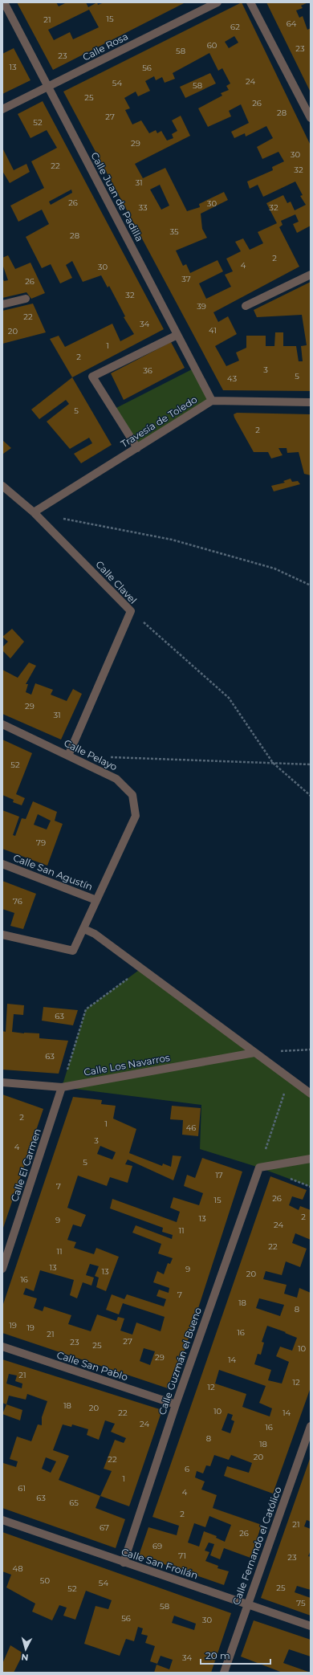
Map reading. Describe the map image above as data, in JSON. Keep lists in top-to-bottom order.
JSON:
{
  "streets": {
    "street": [
      "Calle Rosa",
      "Calle Juan de Padilla",
      "Travesía de Toledo",
      "Calle Clavel",
      "Calle Pelayo",
      "Calle San Agustín",
      "Calle Los Navarros",
      "Calle El Carmen",
      "Calle Guzmán el Bueno",
      "Calle San Pablo",
      "Calle Fernando el Católico",
      "Calle San Froilán"
    ]
  },
  "crossings": [
    ["Calle Rosa", "Calle Juan de Padilla"],
    ["Calle Juan de Padilla", "Travesía de Toledo"],
    ["Travesía de Toledo", "Calle Clavel"],
    ["Calle Clavel", "Calle Pelayo"],
    ["Calle Pelayo", "Calle San Agustín"],
    ["Calle Los Navarros", "Calle El Carmen"],
    ["Calle Guzmán el Bueno", "Calle San Pablo"],
    ["Calle Guzmán el Bueno", "Calle San Froilán"],
    ["Calle Fernando el Católico", "Calle San Froilán"]
  ],
  "house_numbers": [
    "15",
    "21",
    "64",
    "62",
    "60",
    "23",
    "58",
    "23",
    "13",
    "56",
    "24",
    "54",
    "58",
    "25",
    "26",
    "28",
    "27",
    "52",
    "29",
    "30",
    "22",
    "32",
    "31",
    "26",
    "30",
    "33",
    "32",
    "35",
    "28",
    "2",
    "4",
    "30",
    "37",
    "26",
    "32",
    "39",
    "22",
    "34",
    "41",
    "20",
    "1",
    "2",
    "3",
    "36",
    "5",
    "43",
    "5",
    "2",
    "29",
    "31",
    "52",
    "79",
    "76",
    "63",
    "63",
    "2",
    "1",
    "46",
    "3",
    "4",
    "5",
    "17",
    "7",
    "26",
    "15",
    "2",
    "13",
    "9",
    "24",
    "11",
    "22",
    "11",
    "13",
    "9",
    "13",
    "20",
    "16",
    "7",
    "18",
    "8",
    "19",
    "19",
    "16",
    "21",
    "27",
    "23",
    "25",
    "10",
    "29",
    "14",
    "21",
    "12",
    "12",
    "18",
    "20",
    "10",
    "22",
    "14",
    "24",
    "16",
    "8",
    "18",
    "20",
    "22",
    "6",
    "1",
    "61",
    "4",
    "63",
    "65",
    "2",
    "21",
    "67",
    "26",
    "69",
    "71",
    "23",
    "48",
    "50",
    "54",
    "25",
    "52",
    "75",
    "58",
    "56",
    "30",
    "34"
  ],
  "scale_bar": "20 m",
  "north": "bottom"
}
